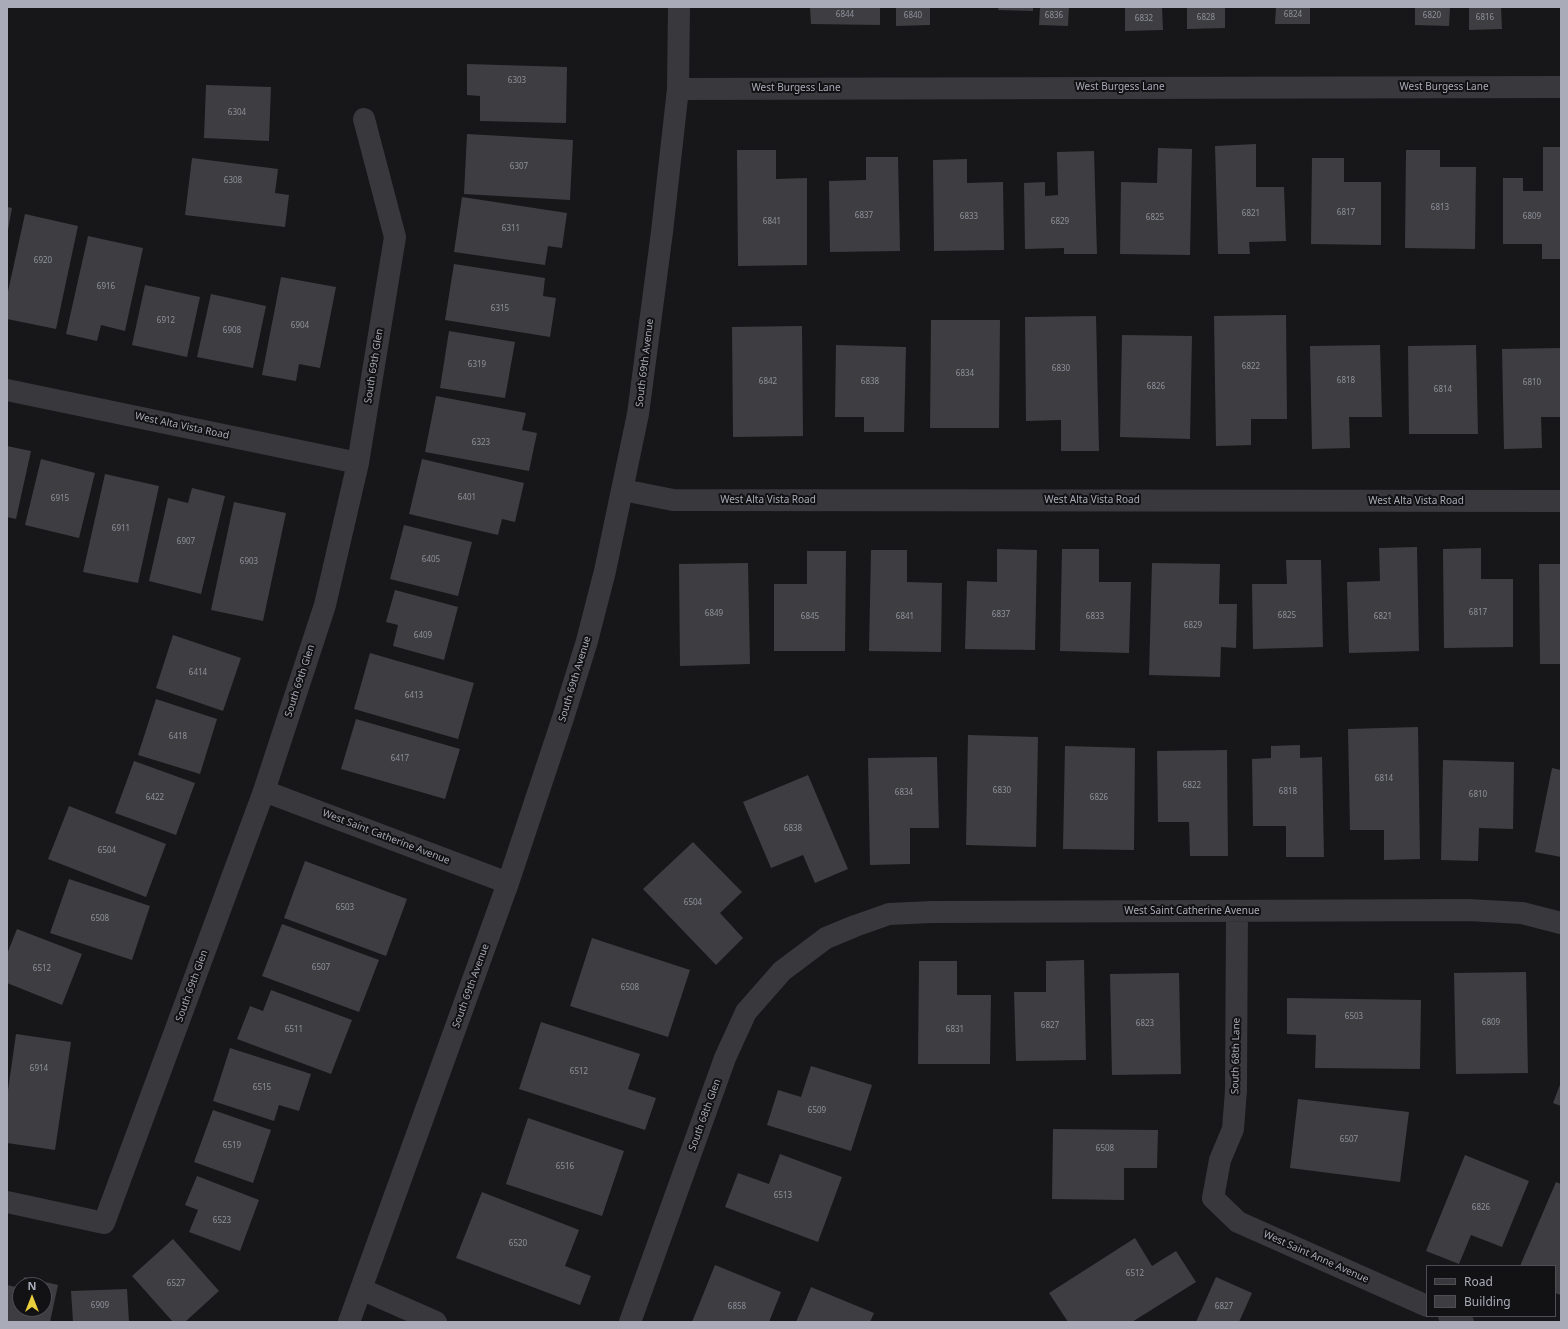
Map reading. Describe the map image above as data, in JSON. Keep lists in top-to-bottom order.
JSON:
{
  "streets": {
    "street": [
      "West Burgess Lane",
      "South 69th Avenue",
      "South 69th Glen",
      "West Alta Vista Road",
      "West Saint Catherine Avenue",
      "South 68th Lane",
      "South 68th Glen",
      "West Saint Anne Avenue"
    ]
  },
  "crossings": [
    ["West Burgess Lane", "South 69th Avenue"],
    ["South 69th Avenue", "West Alta Vista Road"],
    ["South 69th Avenue", "West Saint Catherine Avenue"],
    ["South 69th Glen", "West Alta Vista Road"],
    ["South 69th Glen", "West Saint Catherine Avenue"],
    ["West Saint Catherine Avenue", "South 68th Lane"],
    ["West Saint Catherine Avenue", "South 68th Glen"],
    ["South 68th Lane", "West Saint Anne Avenue"]
  ],
  "house_numbers": [
    "6844",
    "6824",
    "6840",
    "6836",
    "6820",
    "6828",
    "6816",
    "6832",
    "6303",
    "6304",
    "6307",
    "6308",
    "6813",
    "6817",
    "6821",
    "6837",
    "6833",
    "6809",
    "6825",
    "6841",
    "6829",
    "6311",
    "6920",
    "6916",
    "6315",
    "6912",
    "6904",
    "6908",
    "6319",
    "6822",
    "6830",
    "6834",
    "6818",
    "6842",
    "6838",
    "6810",
    "6826",
    "6814",
    "6323",
    "6401",
    "6915",
    "6911",
    "6907",
    "6405",
    "6903",
    "6817",
    "6849",
    "6837",
    "6825",
    "6845",
    "6841",
    "6833",
    "6821",
    "6829",
    "6409",
    "6414",
    "6413",
    "6418",
    "6417",
    "6814",
    "6822",
    "6830",
    "6818",
    "6834",
    "6810",
    "6422",
    "6826",
    "6838",
    "6504",
    "6504",
    "6503",
    "6508",
    "6507",
    "6512",
    "6508",
    "6503",
    "6809",
    "6823",
    "6827",
    "6511",
    "6831",
    "6914",
    "6512",
    "6515",
    "6509",
    "6507",
    "6519",
    "6508",
    "6516",
    "6513",
    "6826",
    "6523",
    "6520",
    "6512",
    "6527",
    "6909",
    "6858",
    "6827"
  ],
  "legend": ["Road", "Building"],
  "north": "top"
}
